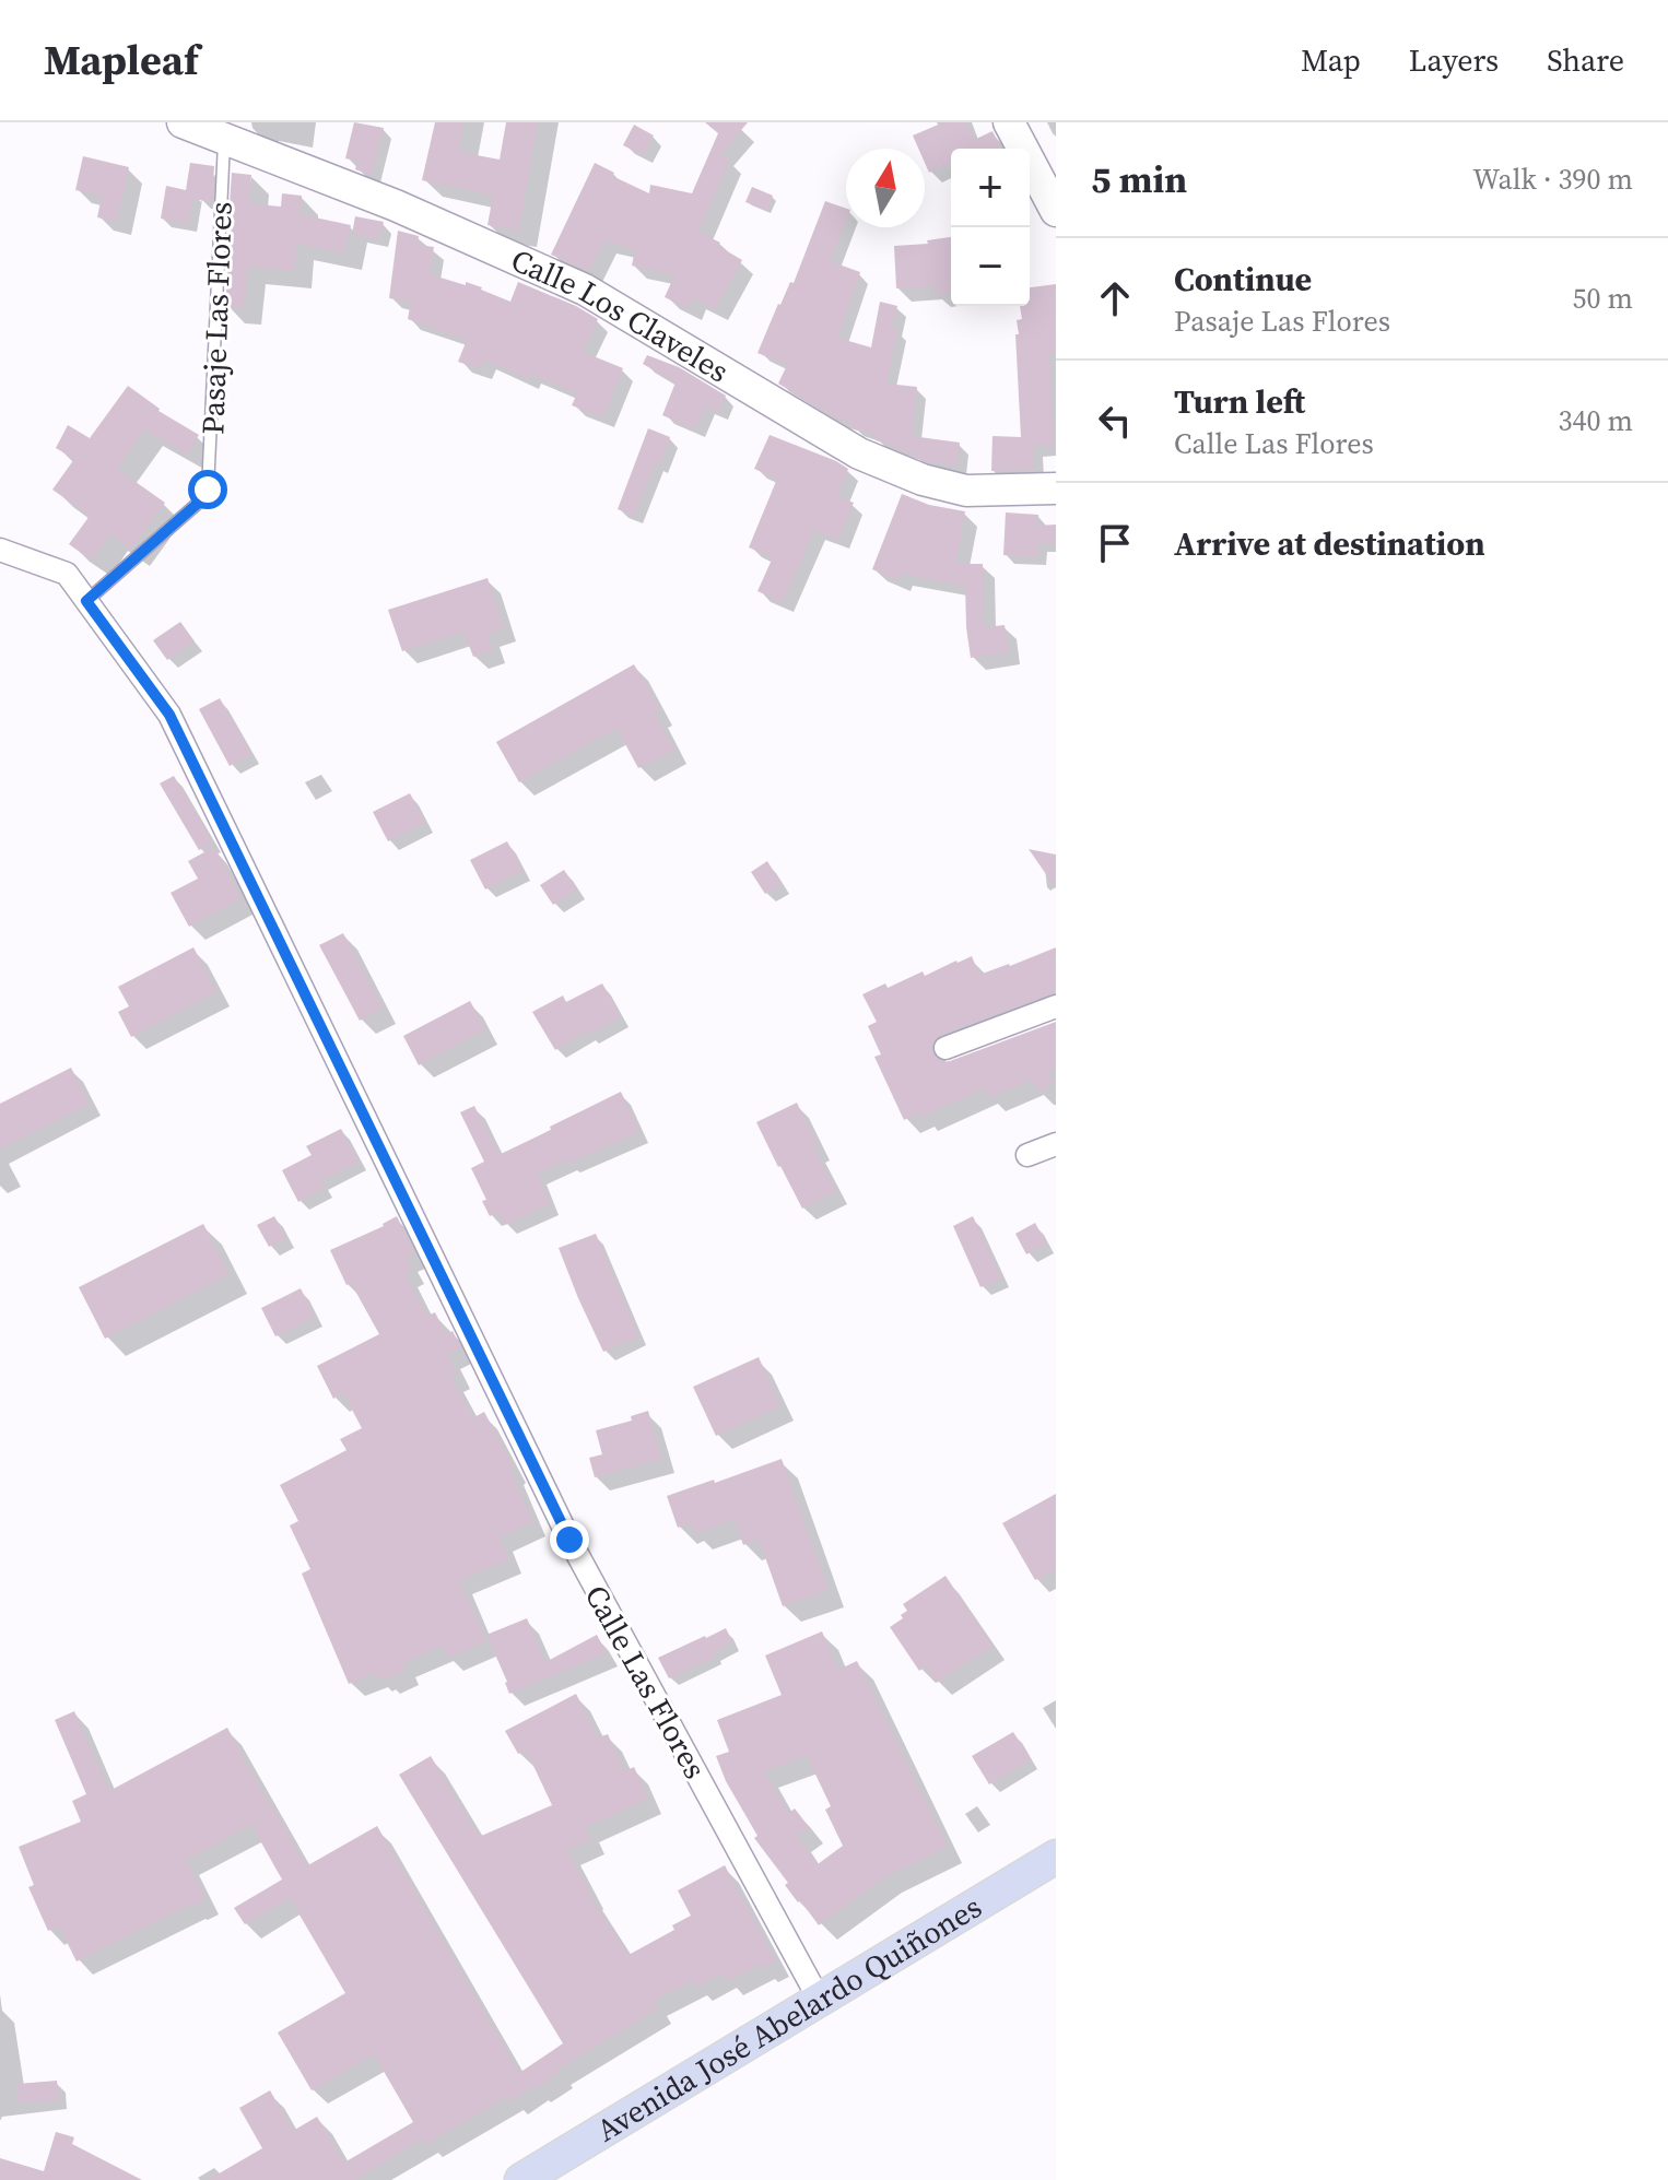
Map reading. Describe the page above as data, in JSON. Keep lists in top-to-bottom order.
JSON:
{
  "streets": {
    "main road": ["Avenida José Abelardo Quiñones"],
    "street": ["Calle Los Claveles", "Calle Las Flores"],
    "lane": ["Pasaje Las Flores"]
  },
  "crossings": [
    ["Calle Los Claveles", "Pasaje Las Flores"],
    ["Pasaje Las Flores", "Calle Las Flores"],
    ["Calle Las Flores", "Avenida José Abelardo Quiñones"]
  ],
  "north": "top",
  "page": {
    "header": "Mapleaf",
    "nav": ["Map", "Layers", "Share"],
    "heading": ["5 min", "Walk · 390 m"],
    "map_buttons": ["+", "−"],
    "list": [
      ["Continue", "Pasaje Las Flores", "50 m"],
      ["Turn left", "Calle Las Flores", "340 m"],
      "Arrive at destination"
    ]
  }
}
